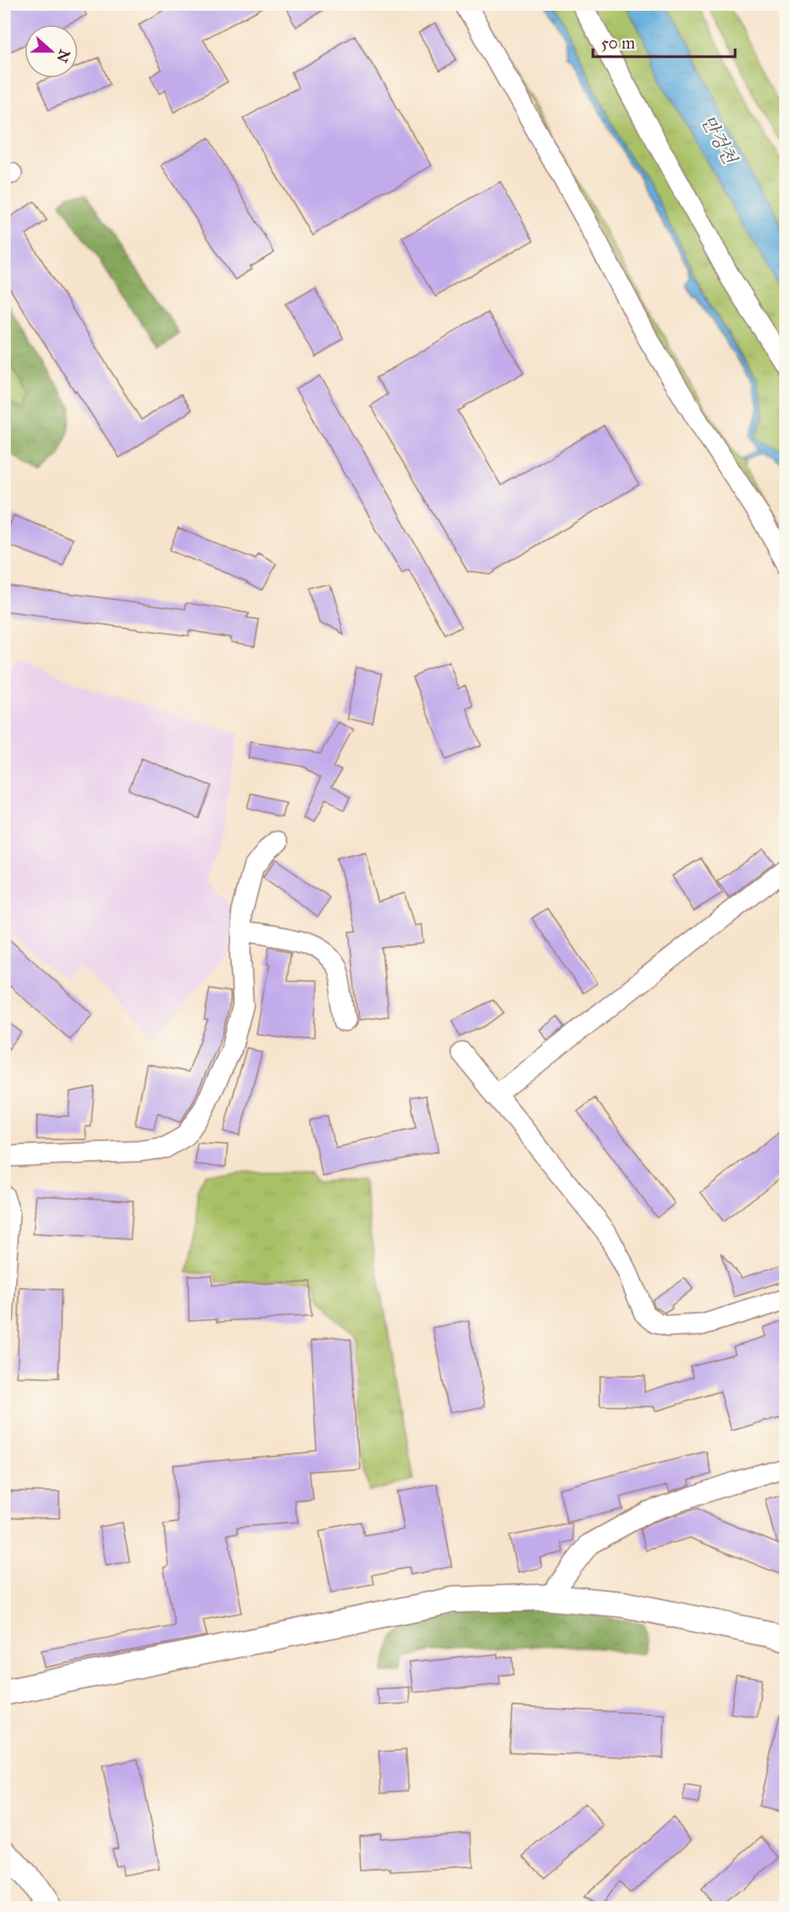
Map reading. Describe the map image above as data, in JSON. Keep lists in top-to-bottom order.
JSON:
{
  "water": ["만겅천"],
  "scale_bar": "50 m",
  "north": "right"
}
